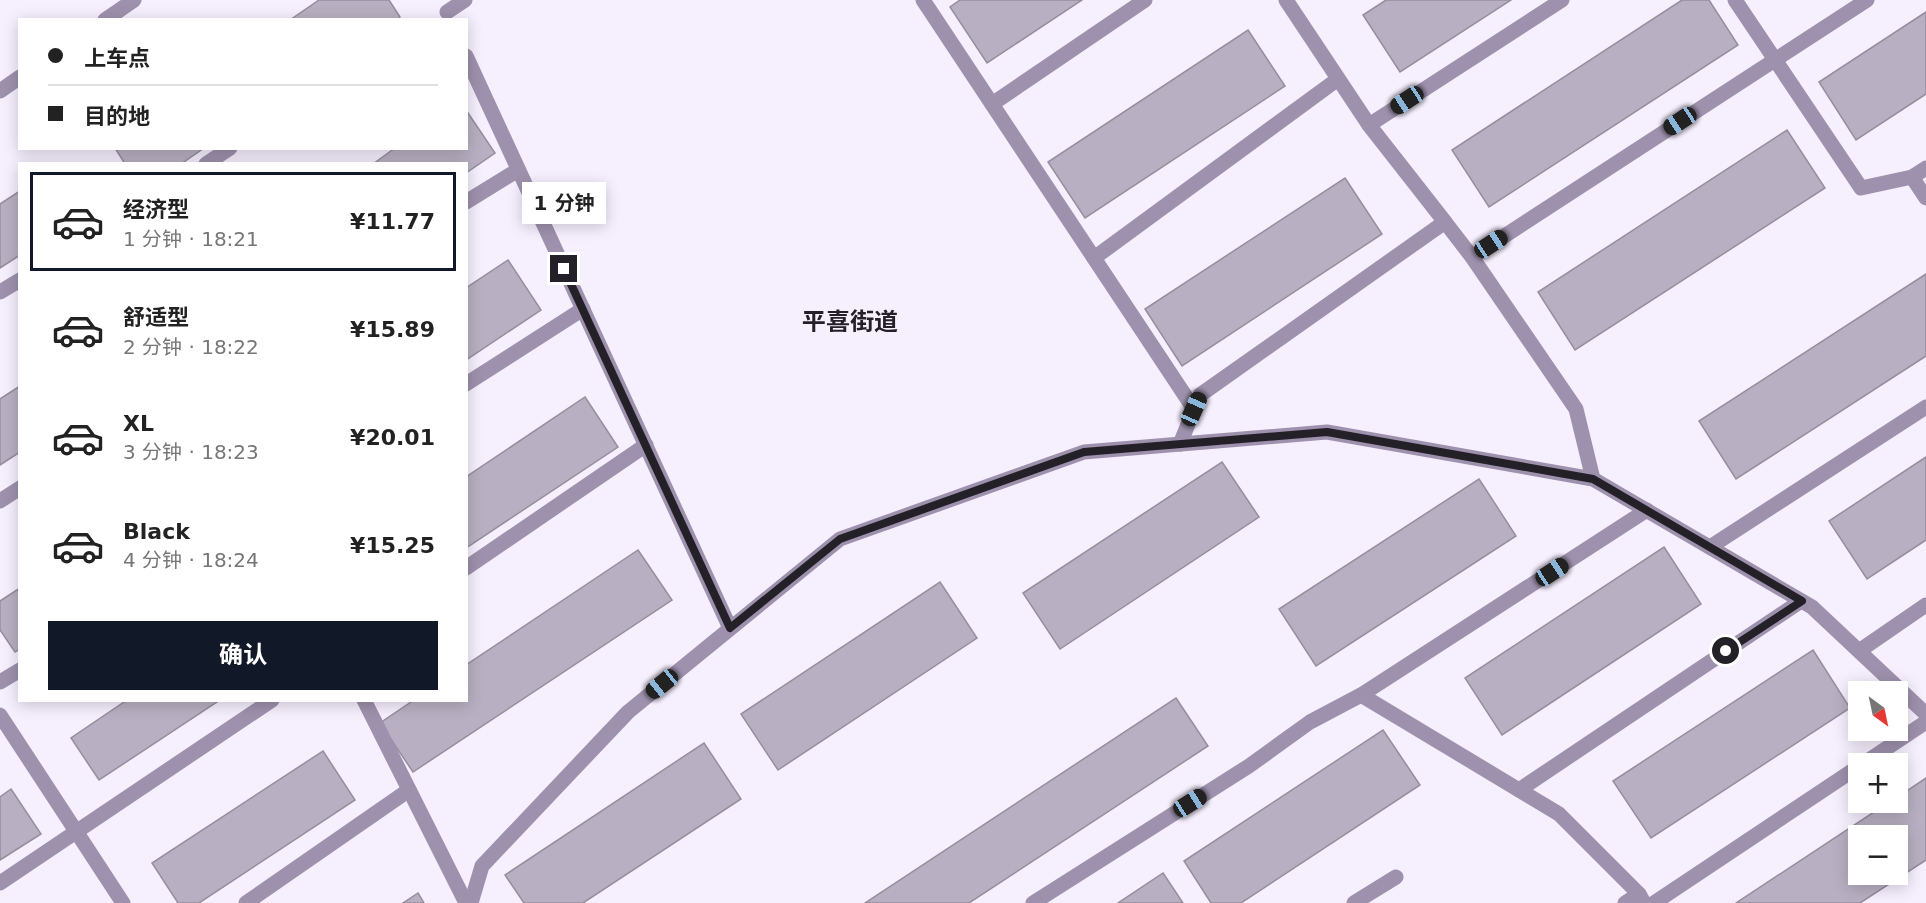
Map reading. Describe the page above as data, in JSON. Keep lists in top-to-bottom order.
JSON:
{
  "districts": ["平喜街道"],
  "north": "bottom right",
  "page": {
    "banner": ["上车点", "目的地"],
    "list": [
      {
        "name": "经济型",
        "note": "1 分钟 · 18:21",
        "value": "¥11.77"
      },
      {
        "name": "舒适型",
        "note": "2 分钟 · 18:22",
        "value": "¥15.89"
      },
      {
        "name": "XL",
        "note": "3 分钟 · 18:23",
        "value": "¥20.01"
      },
      {
        "name": "Black",
        "note": "4 分钟 · 18:24",
        "value": "¥15.25"
      }
    ],
    "bubble": "1 分钟",
    "buttons": "确认",
    "map_buttons": ["+", "−"]
  }
}
